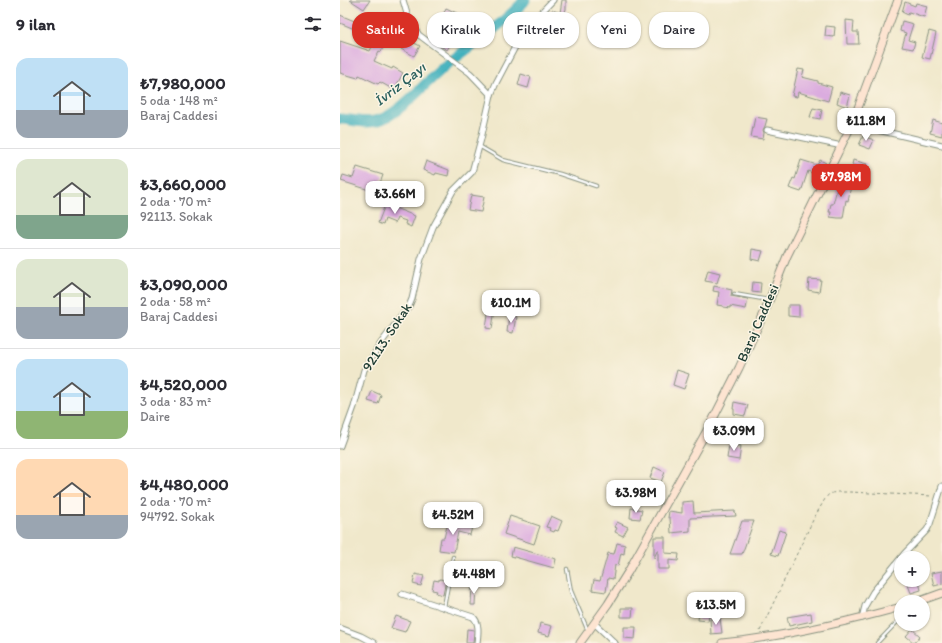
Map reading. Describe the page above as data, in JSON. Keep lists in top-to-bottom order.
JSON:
{
  "streets": {
    "main road": ["Baraj Caddesi"],
    "street": ["92113. Sokak"]
  },
  "water": ["İvriz Çayı"],
  "page": {
    "heading": "9 ilan",
    "chip": [
      "Satılık",
      "Kiralık",
      "Filtreler",
      "Yeni",
      "Daire"
    ],
    "list": [
      {
        "name": "₺7,980,000",
        "note": "5 oda · 148 m² · Baraj Caddesi"
      },
      {
        "name": "₺3,660,000",
        "note": "2 oda · 70 m² · 92113. Sokak"
      },
      {
        "name": "₺3,090,000",
        "note": "2 oda · 58 m² · Baraj Caddesi"
      },
      {
        "name": "₺4,520,000",
        "note": "3 oda · 83 m² · Daire"
      },
      {
        "name": "₺4,480,000",
        "note": "2 oda · 70 m² · 94792. Sokak"
      }
    ],
    "price": [
      "₺11.8M",
      "₺7.98M",
      "₺3.66M",
      "₺10.1M",
      "₺3.09M",
      "₺3.98M",
      "₺4.52M",
      "₺4.48M",
      "₺13.5M"
    ],
    "map_buttons": ["+", "−"]
  }
}
